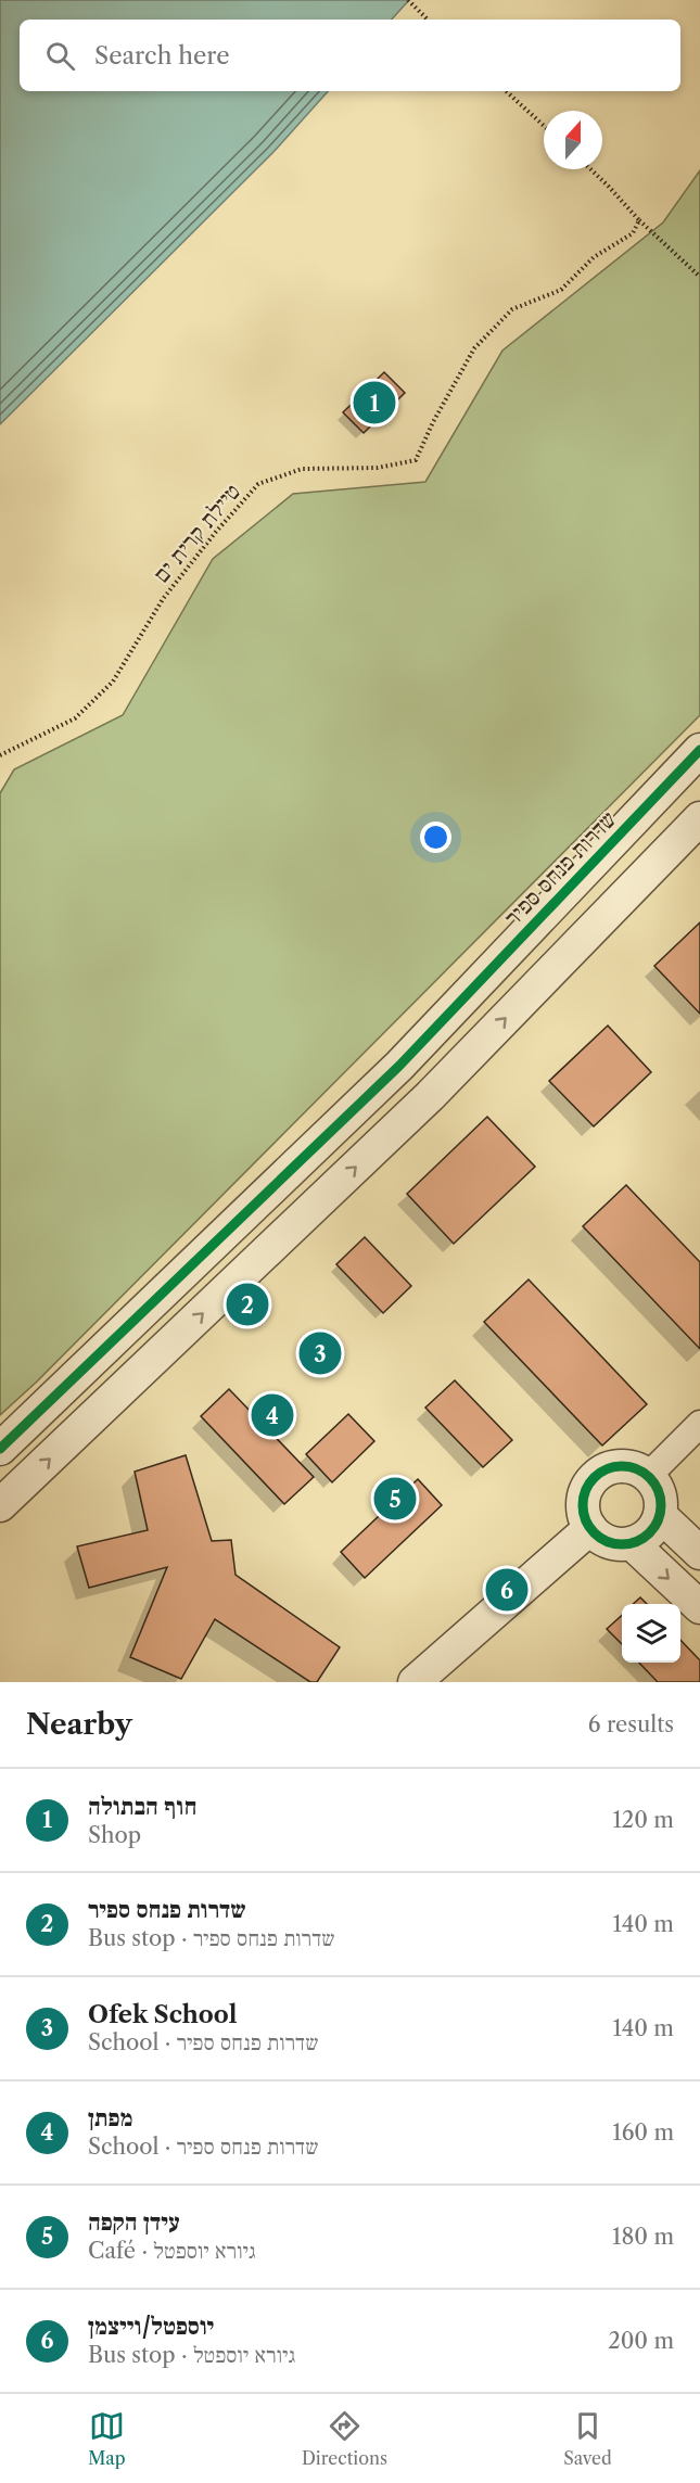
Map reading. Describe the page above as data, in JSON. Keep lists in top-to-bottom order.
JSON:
{
  "streets": {
    "street": ["שדרות פנחס ספיר"],
    "path": ["טיילת קרית ים"]
  },
  "north": "top",
  "page": {
    "search": "Search here",
    "pins": [
      "1",
      "2",
      "3",
      "4",
      "5",
      "6"
    ],
    "heading": ["Nearby", "6 results"],
    "list": [
      {
        "mark": "1",
        "name": "חוף הבתולה",
        "note": "Shop",
        "value": "120 m"
      },
      {
        "mark": "2",
        "name": "שדרות פנחס ספיר",
        "note": "Bus stop · שדרות פנחס ספיר",
        "value": "140 m"
      },
      {
        "mark": "3",
        "name": "Ofek School",
        "note": "School · שדרות פנחס ספיר",
        "value": "140 m"
      },
      {
        "mark": "4",
        "name": "מפתן",
        "note": "School · שדרות פנחס ספיר",
        "value": "160 m"
      },
      {
        "mark": "5",
        "name": "עידן הקפה",
        "note": "Café · גיורא יוספטל",
        "value": "180 m"
      },
      {
        "mark": "6",
        "name": "יוספטל/וייצמן",
        "note": "Bus stop · גיורא יוספטל",
        "value": "200 m"
      }
    ],
    "nav": ["Map", "Directions", "Saved"]
  }
}
